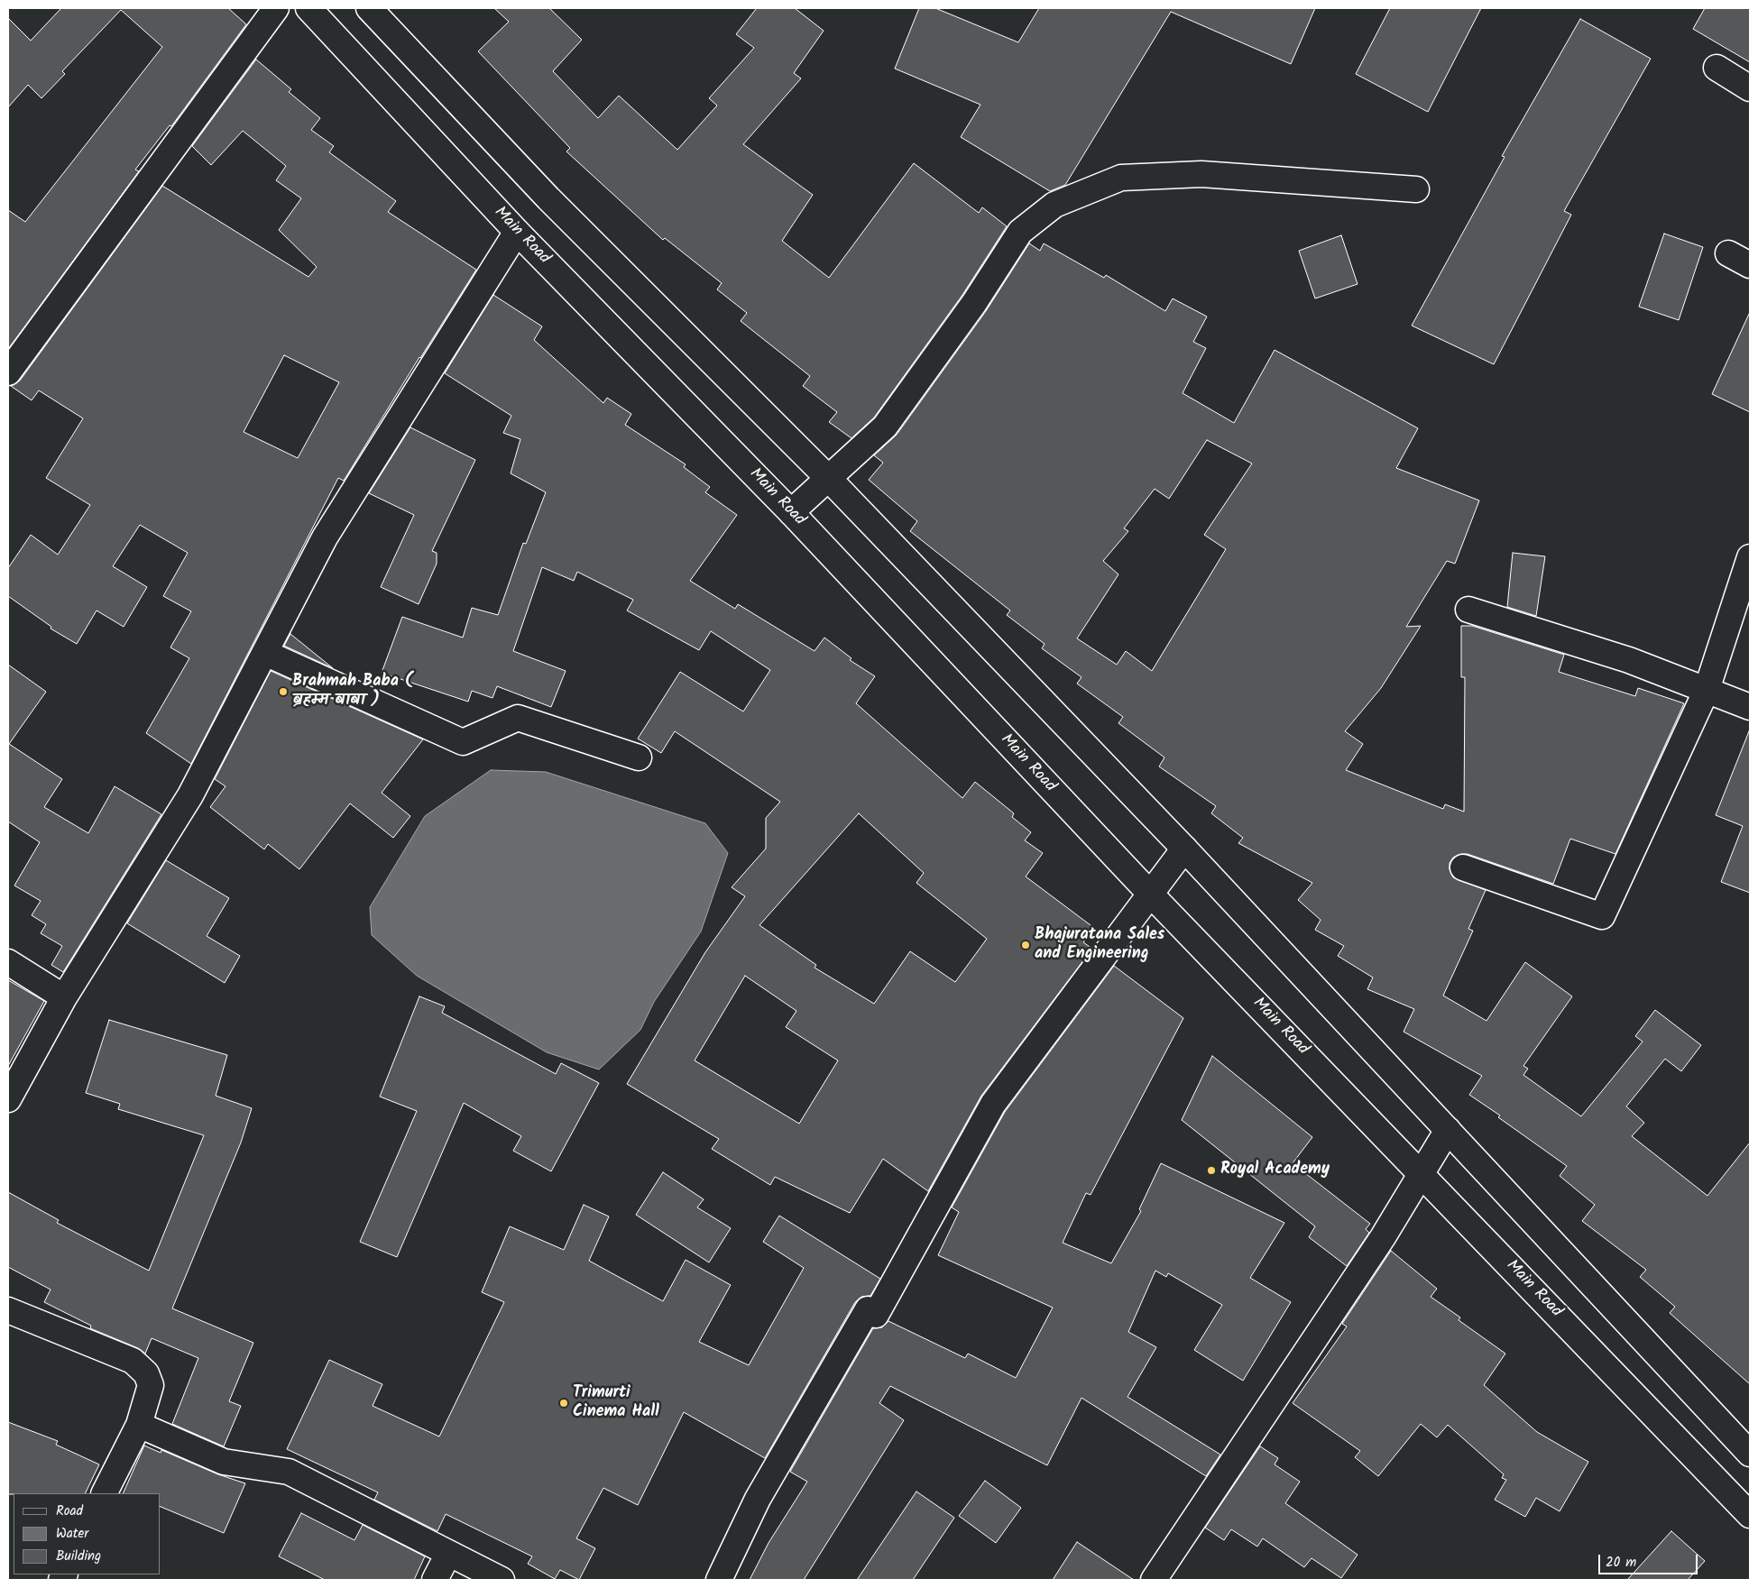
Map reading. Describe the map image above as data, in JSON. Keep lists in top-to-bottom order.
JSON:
{
  "streets": {
    "street": ["Main Road"]
  },
  "places": [
    "Brahmah Baba ( ब्रहम्म बाबा )",
    "Bhajuratana Sales and Engineering",
    "Royal Academy",
    "Trimurti Cinema Hall"
  ],
  "legend": ["Road", "Water", "Building"],
  "scale_bar": "20 m"
}
